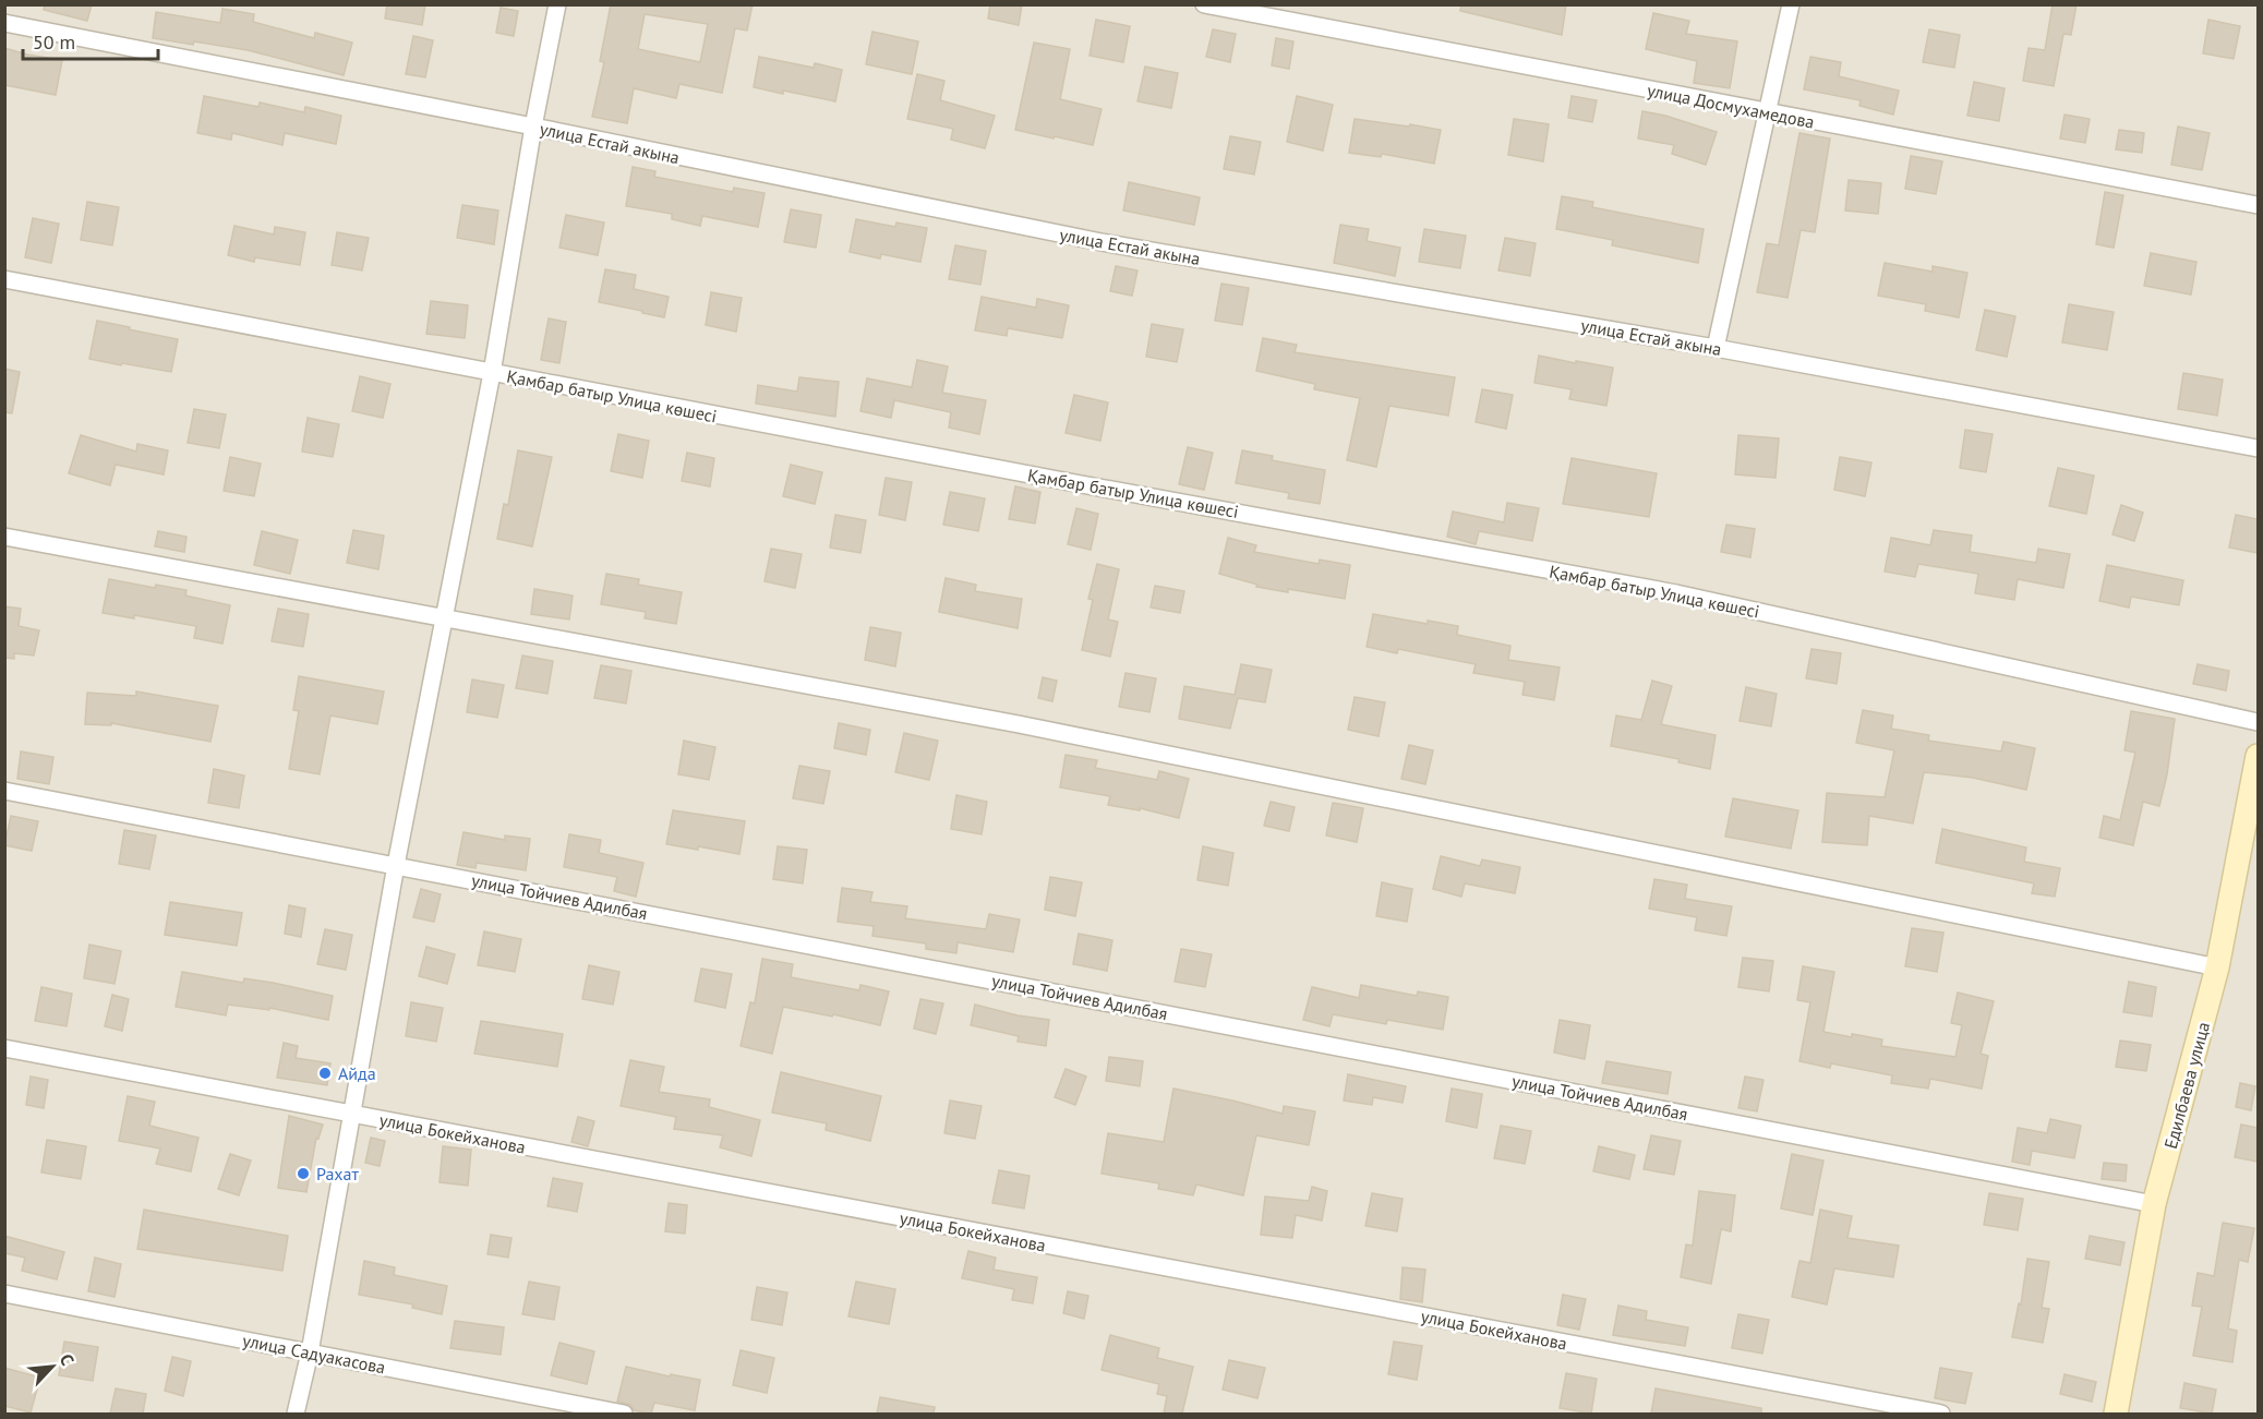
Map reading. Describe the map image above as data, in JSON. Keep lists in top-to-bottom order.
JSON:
{
  "streets": {
    "street": [
      "улица Досмухамедова",
      "улица Естай акына",
      "Қамбар батыр Улица көшесі",
      "улица Тойчиев Адилбая",
      "Едилбаева улица",
      "улица Бокейханова",
      "улица Садуакасова"
    ]
  },
  "crossings": [
    ["улица Тойчиев Адилбая", "Едилбаева улица"]
  ],
  "places": ["Айда", "Рахат"],
  "scale_bar": "50 m",
  "north": "top right"
}
